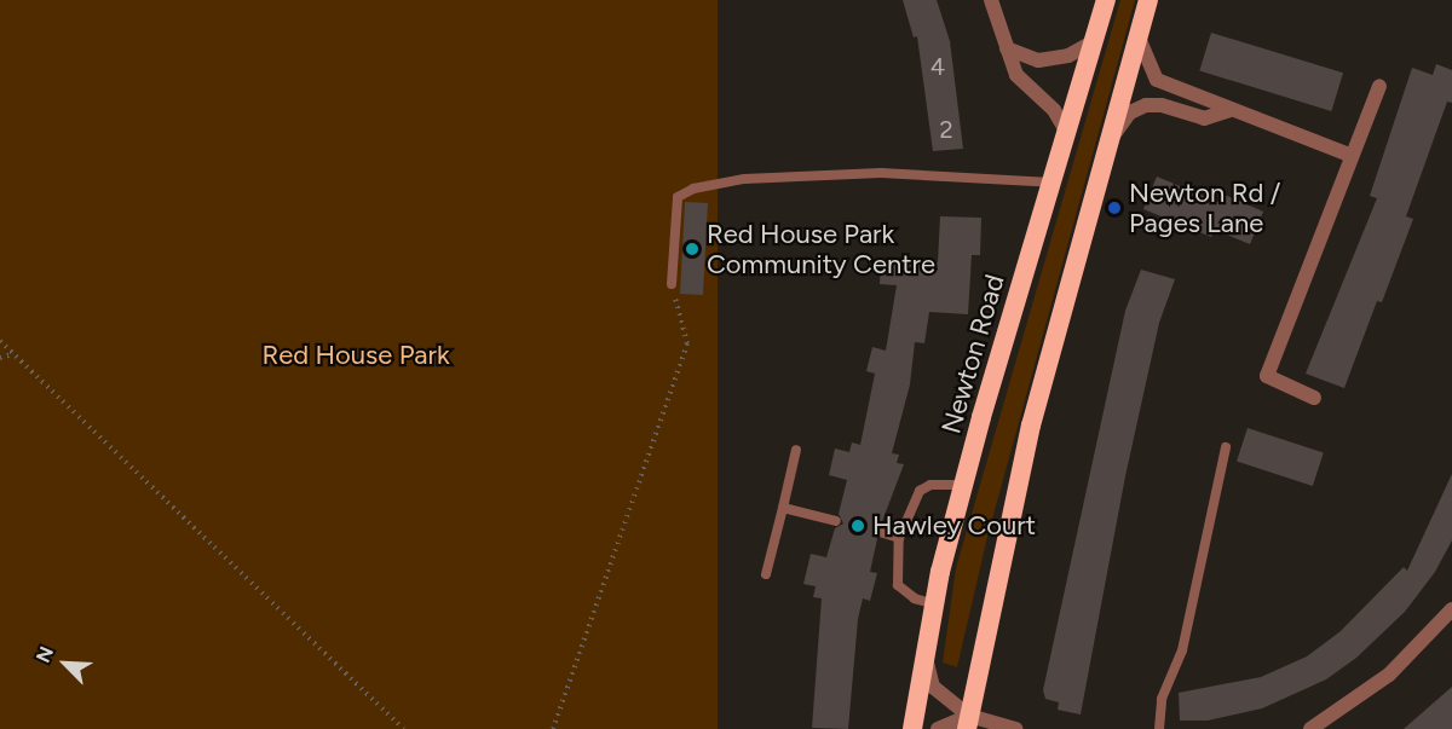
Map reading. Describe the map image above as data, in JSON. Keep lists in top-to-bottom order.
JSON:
{
  "streets": {
    "highway": ["Newton Road"]
  },
  "parks": ["Red House Park"],
  "places": ["Newton Rd / Pages Lane", "Red House Park Community Centre", "Hawley Court"],
  "house_numbers": ["4", "2"],
  "north": "top left"
}
